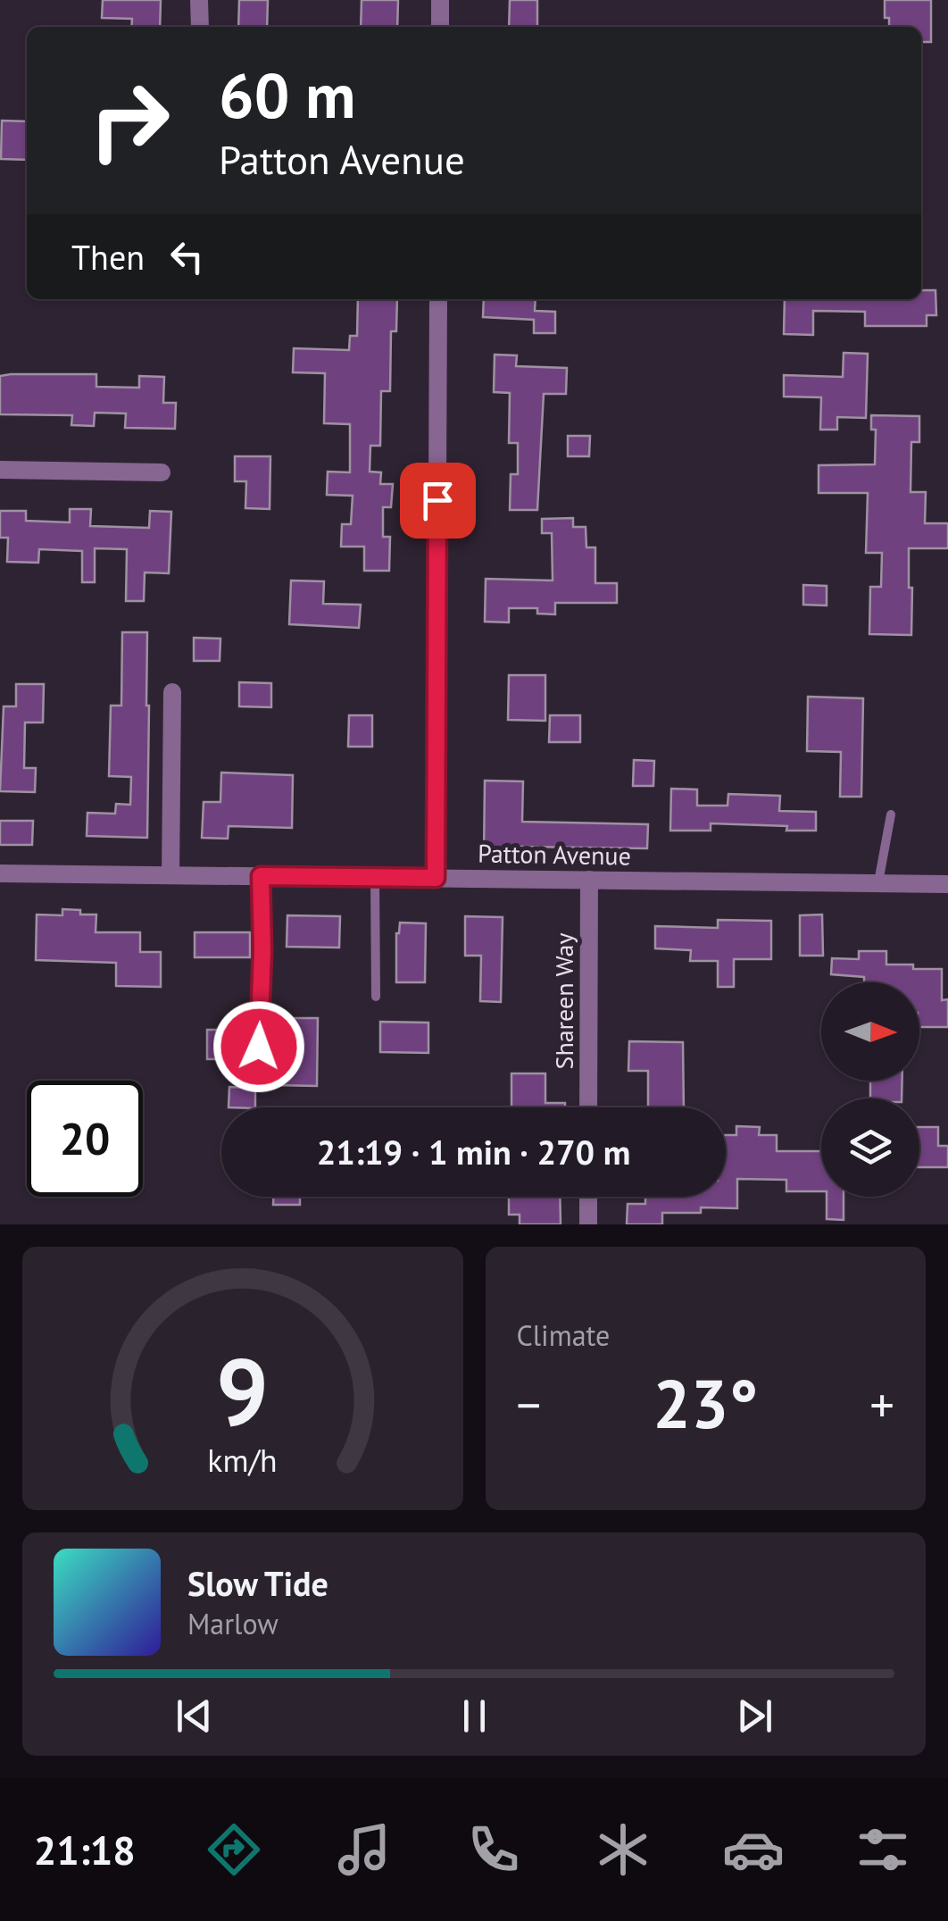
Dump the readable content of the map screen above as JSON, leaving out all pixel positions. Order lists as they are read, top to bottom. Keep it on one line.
{"streets":{"street":["Patton Avenue","Shareen Way"]},"crossings":[["Patton Avenue","Shareen Way"]],"north":"right","page":{"turn":["60 m","Patton Avenue"],"then":"Then","limit":"20","trip":"21:19 · 1 min · 270 m","tile":"Climate","heat":["−","23°","+"],"song":["Slow Tide","Marlow"],"tabs":"21:18","gauge":["9","km/h"]}}
